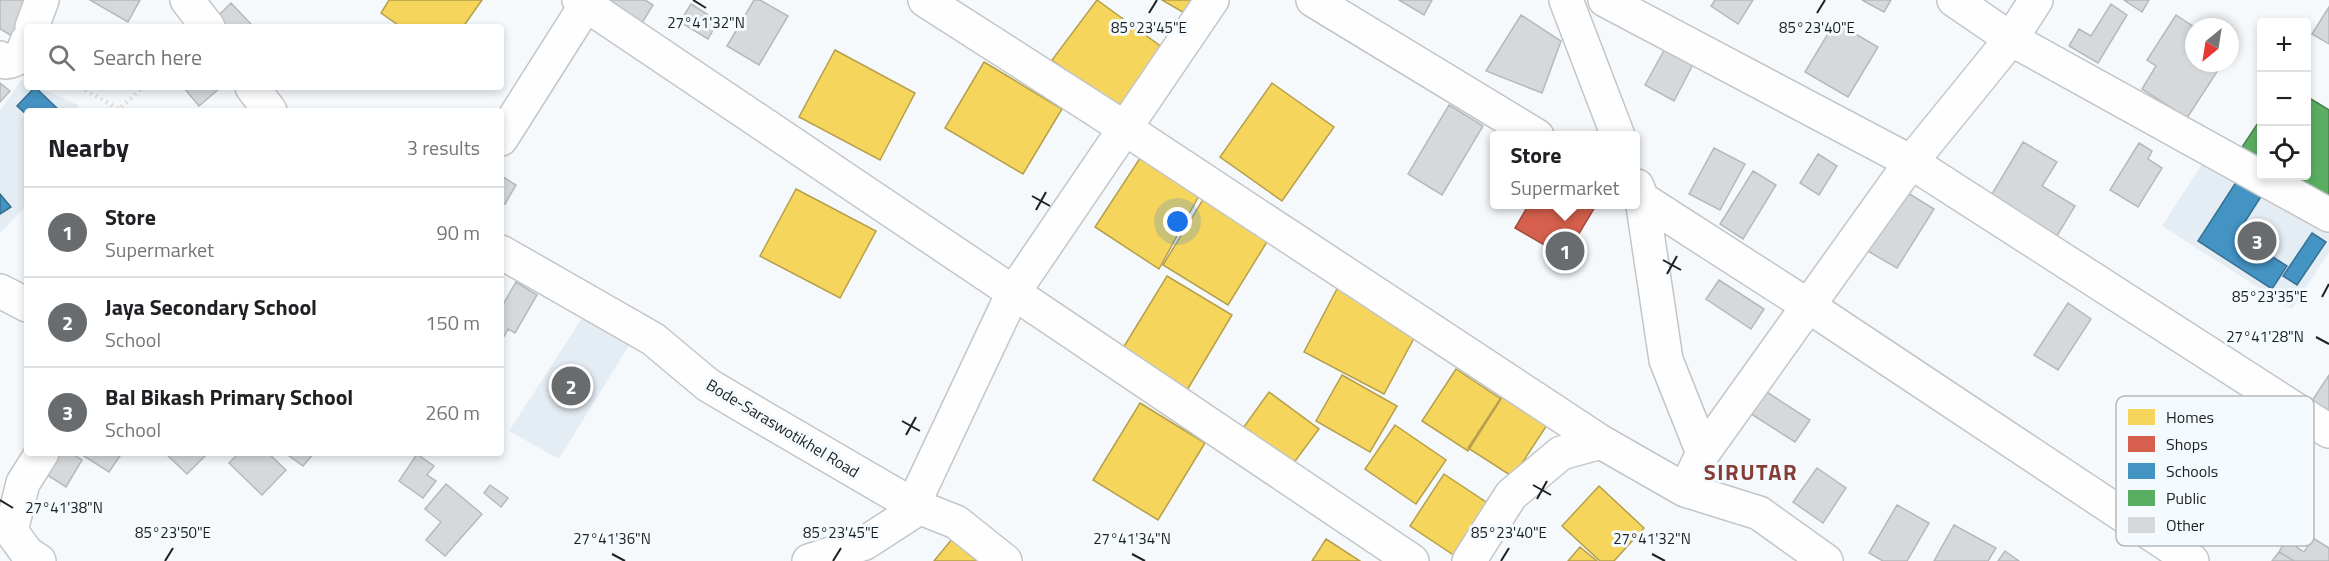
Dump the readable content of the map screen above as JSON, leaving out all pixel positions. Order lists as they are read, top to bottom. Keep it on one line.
{"streets":{"street":["Bode-Saraswotikhel Road"]},"districts":["SIRUTAR"],"legend":["Homes","Shops","Schools","Public","Other"],"north":"bottom left","page":{"map_buttons":["+","−"],"search":"Search here","heading":["Nearby","3 results"],"popup":["Store","Supermarket"],"list":[{"mark":"1","name":"Store","note":"Supermarket","value":"90 m"},{"mark":"2","name":"Jaya Secondary School","note":"School","value":"150 m"},{"mark":"3","name":"Bal Bikash Primary School","note":"School","value":"260 m"}],"pins":["3","1","2"]},"coordinates":["27°41'32\"N","85°23'45\"E","85°23'40\"E","85°23'35\"E","27°41'28\"N","27°41'38\"N","85°23'50\"E","27°41'36\"N","27°41'34\"N"]}
